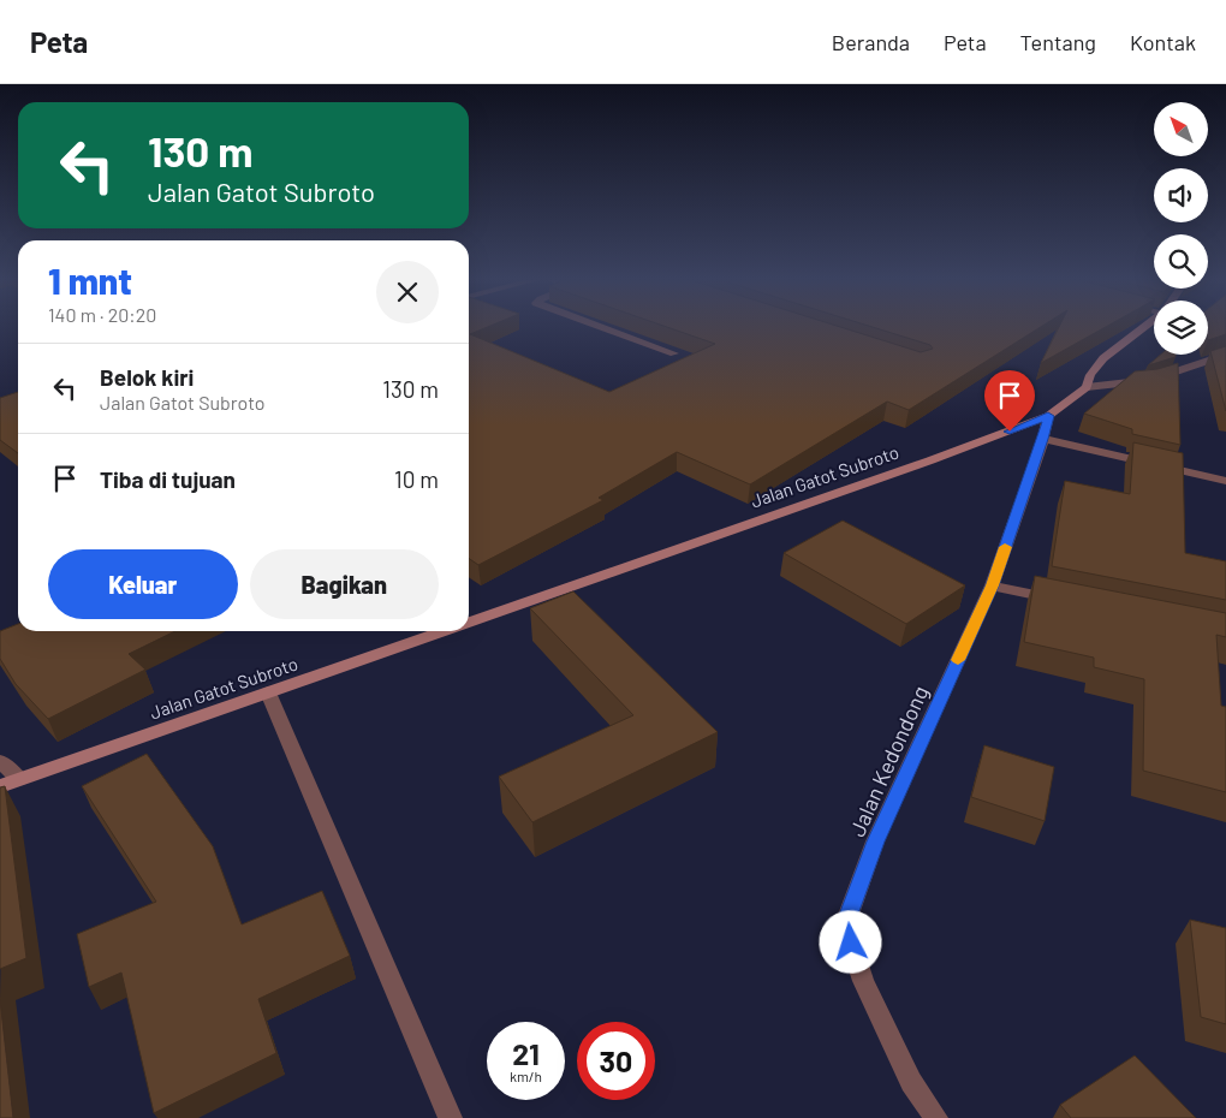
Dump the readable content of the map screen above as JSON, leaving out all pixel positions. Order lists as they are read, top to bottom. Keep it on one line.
{"streets":{"main road":["Jalan Gatot Subroto"],"street":["Jalan Kedondong"]},"crossings":[["Jalan Gatot Subroto","Jalan Kedondong"]],"north":"top left","page":{"header":"Peta","nav":["Beranda","Peta","Tentang","Kontak"],"turn":["130 m","Jalan Gatot Subroto"],"heading":["1 mnt","140 m · 20:20"],"list":[{"name":"Belok kiri","note":"Jalan Gatot Subroto","value":"130 m"},{"name":"Tiba di tujuan","value":"10 m"}],"buttons":["Keluar","Bagikan"],"speed":"21 km/h","limit":"30"}}
